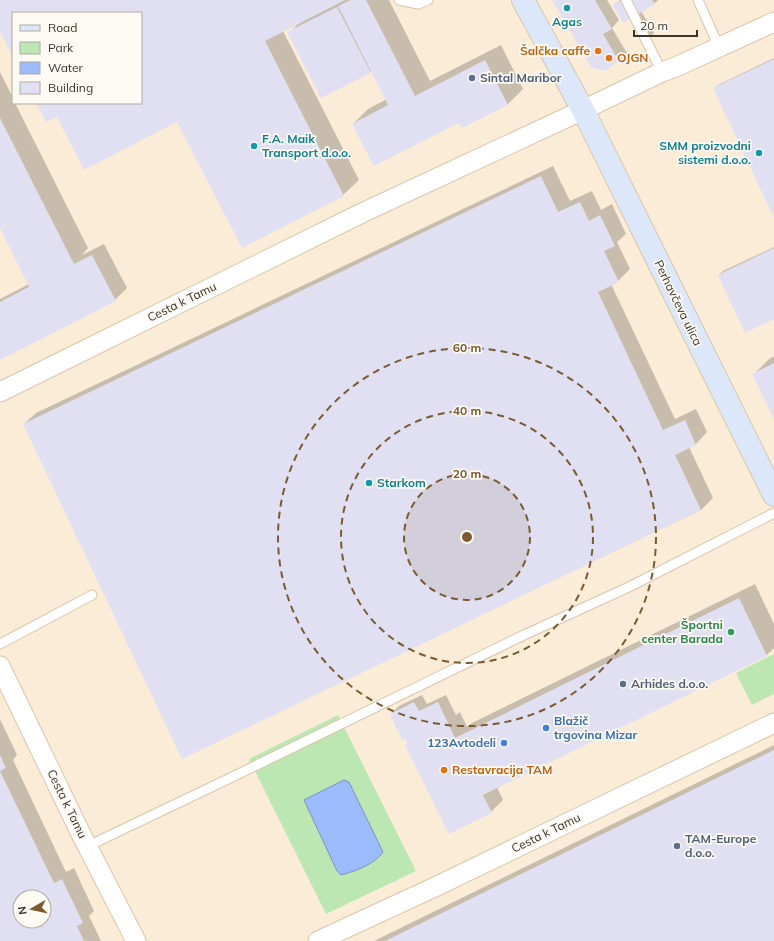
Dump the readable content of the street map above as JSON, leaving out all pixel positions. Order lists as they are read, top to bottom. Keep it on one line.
{"streets":{"street":["Cesta k Tamu","Perhavčeva ulica"]},"crossings":[["Cesta k Tamu","Perhavčeva ulica"]],"places":["Agas","Šalčka caffe","OJGN","Sintal Maribor","F.A. Maik Transport d.o.o.","SMM proizvodni sistemi d.o.o.","Starkom","Športni center Barada","Arhides d.o.o.","Blažič trgovina Mizar","123Avtodeli","Restavracija TAM","TAM-Europe d.o.o."],"legend":["Road","Park","Water","Building"],"scale_bar":"20 m","north":"left","rings":["60 m","40 m","20 m"]}
